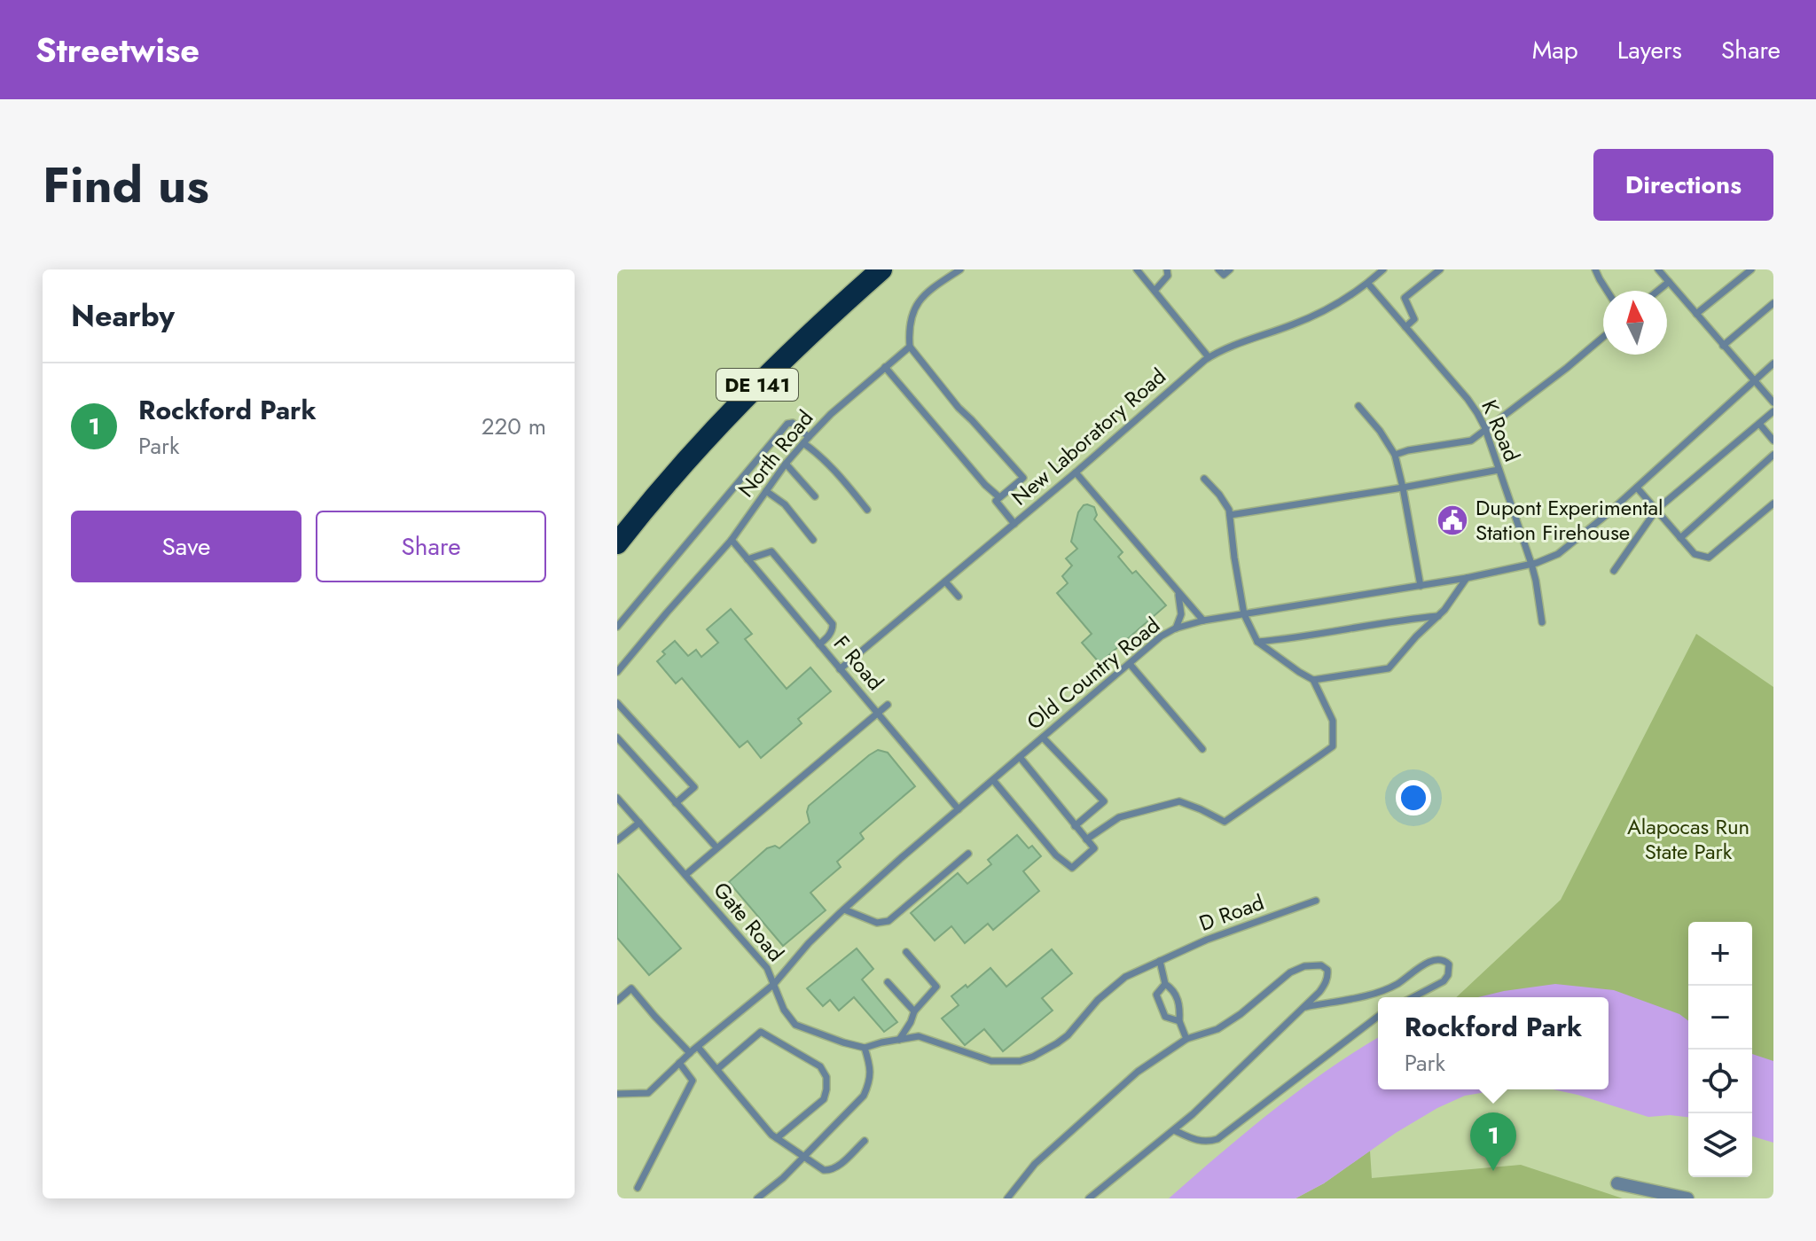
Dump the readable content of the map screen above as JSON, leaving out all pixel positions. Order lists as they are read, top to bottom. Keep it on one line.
{"streets":{"highway":["DE 141"],"lane":["K Road","New Laboratory Road","North Road","F Road","Old Country Road","D Road","Gate Road"]},"crossings":[["K Road","New Laboratory Road"],["K Road","Old Country Road"],["New Laboratory Road","F Road"],["North Road","F Road"],["F Road","Old Country Road"],["Old Country Road","Gate Road"],["D Road","Gate Road"]],"parks":["Alapocas Run State Park"],"places":{"public building":["Dupont Experimental Station Firehouse"]},"north":"top","page":{"header":"Streetwise","nav":["Map","Layers","Share"],"title":"Find us","buttons":["Directions",["Save","Share"]],"heading":"Nearby","list":[{"mark":"1","name":"Rockford Park","note":"Park","value":"220 m"}],"map_buttons":["+","−"],"popup":["Rockford Park","Park"],"pins":"1"}}
